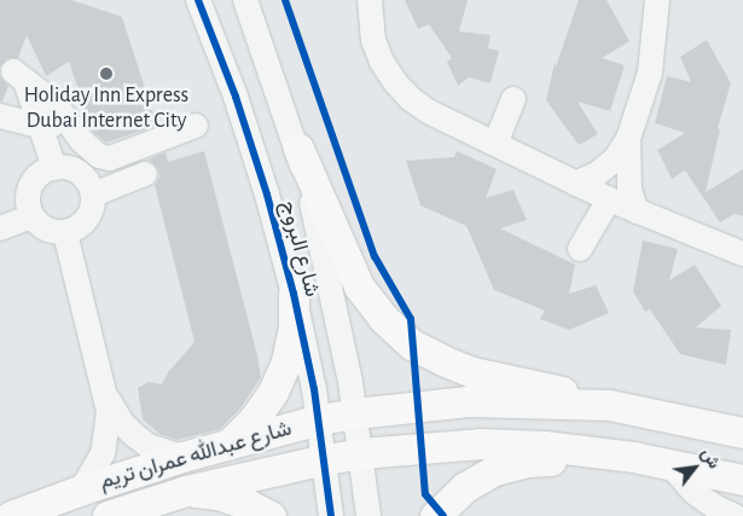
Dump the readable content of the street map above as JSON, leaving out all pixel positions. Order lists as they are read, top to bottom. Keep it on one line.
{"streets":{"main road":["شارع عبدالله عمران تريم"],"street":["شارع البروج"]},"crossings":[["شارع البروج","شارع عبدالله عمران تريم"]],"places":["Holiday Inn Express Dubai Internet City"],"north":"top right"}
